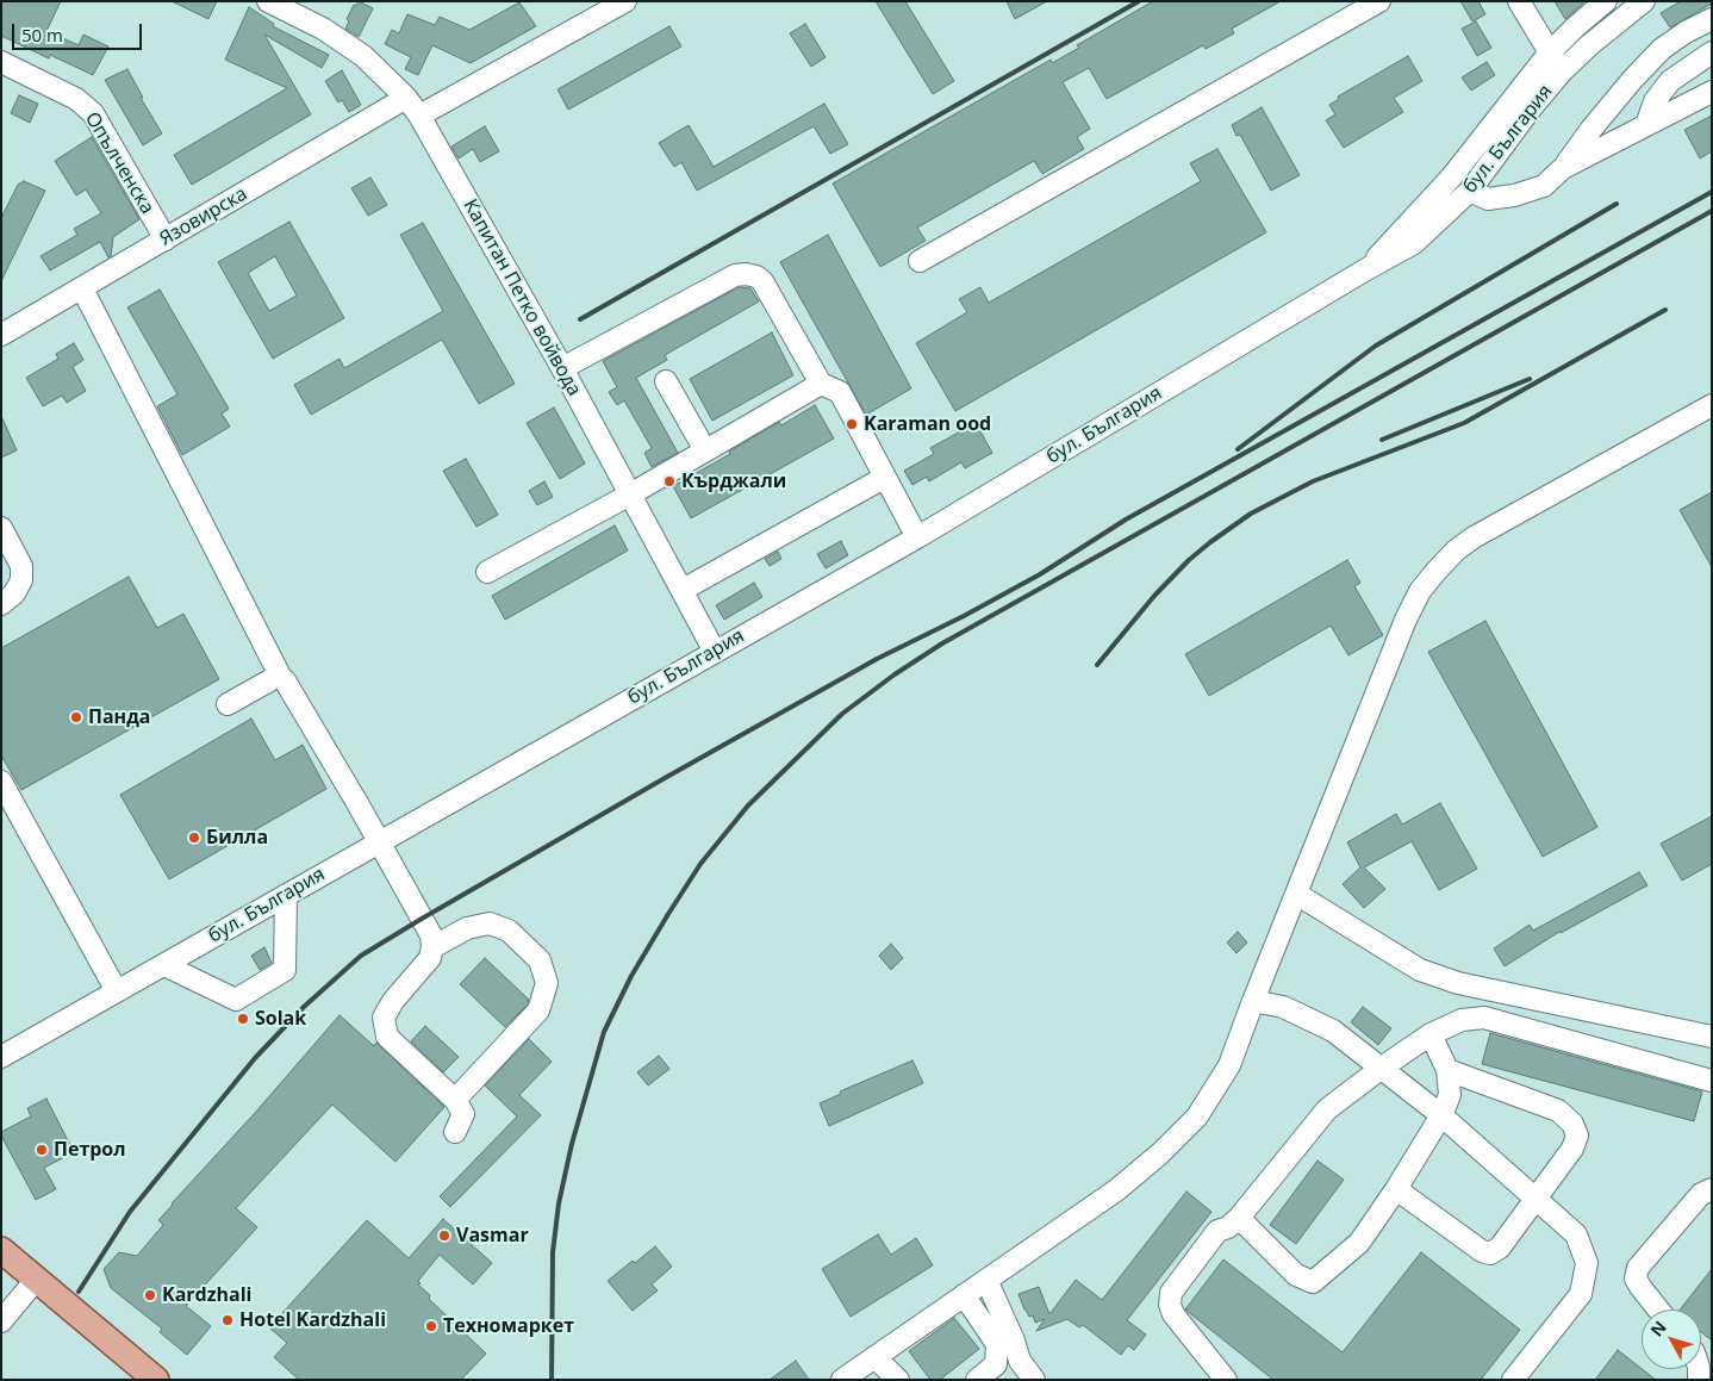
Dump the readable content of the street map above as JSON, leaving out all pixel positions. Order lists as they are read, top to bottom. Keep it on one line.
{"streets":{"street":["бул. България","Опълченска","Язовирска","Капитан Петко войвода"]},"crossings":[["бул. България","Капитан Петко войвода"],["Опълченска","Язовирска"],["Язовирска","Капитан Петко войвода"]],"places":["Karaman ood","Кърджали","Панда","Билла","Solak","Петрол","Vasmar","Kardzhali","Hotel Kardzhali","Техномаркет"],"scale_bar":"50 m","north":"top left"}
